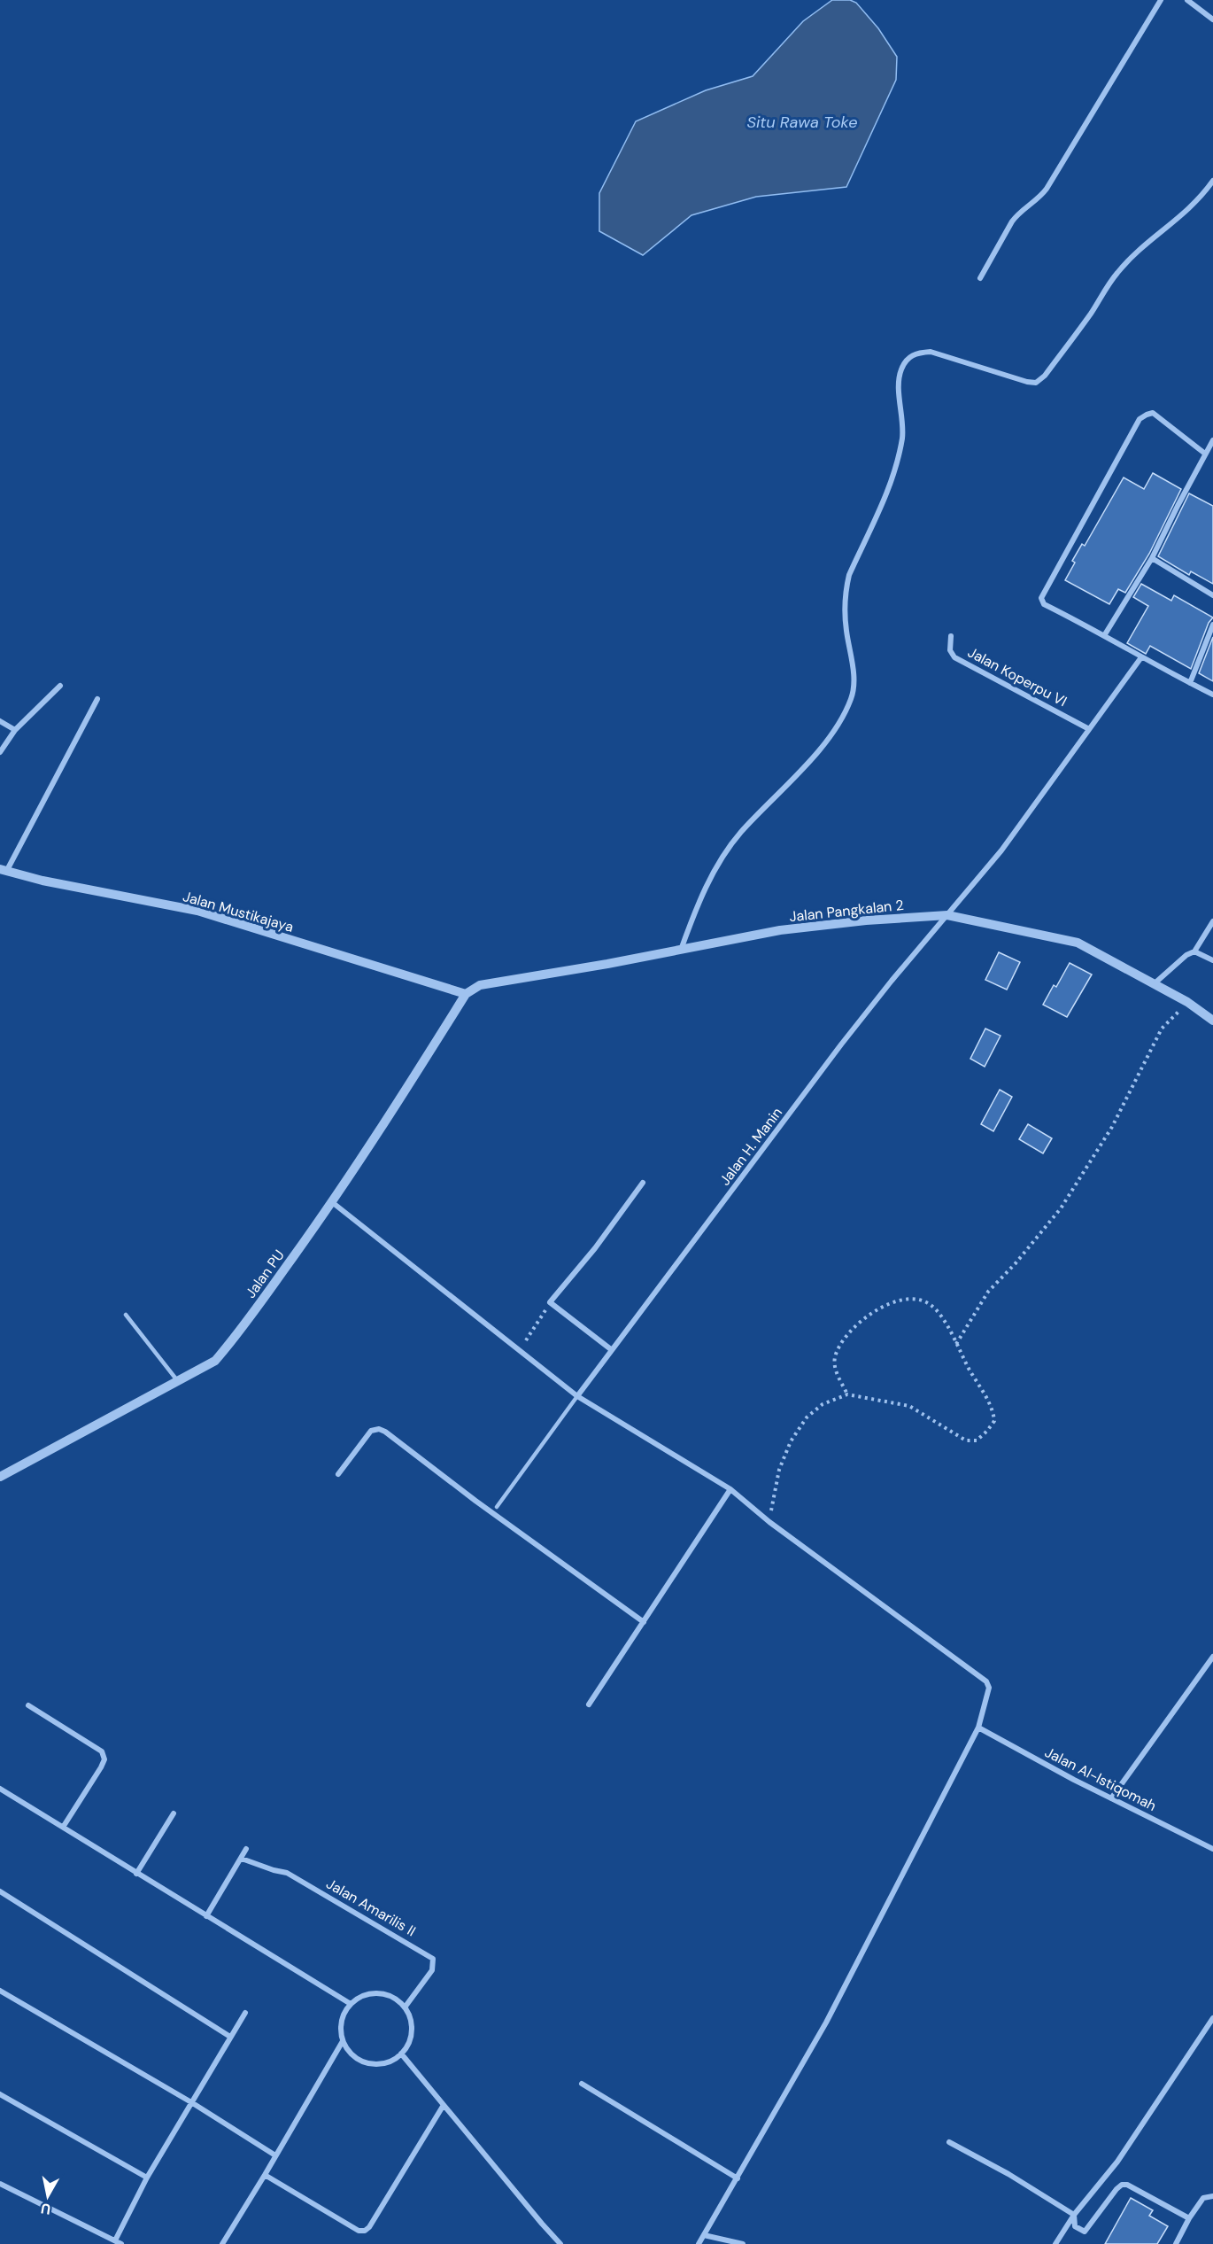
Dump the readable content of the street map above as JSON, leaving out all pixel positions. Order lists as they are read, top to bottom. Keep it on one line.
{"streets":{"street":["Jalan Koperpu VI","Jalan Pangkalan 2","Jalan Mustikajaya","Jalan H. Manin","Jalan PU","Jalan Al-Istiqomah","Jalan Amarilis II"]},"crossings":[["Jalan Koperpu VI","Jalan H. Manin"],["Jalan Pangkalan 2","Jalan Mustikajaya"],["Jalan Pangkalan 2","Jalan H. Manin"],["Jalan Pangkalan 2","Jalan PU"],["Jalan Mustikajaya","Jalan PU"]],"water":["Situ Rawa Toke"],"north":"bottom"}
